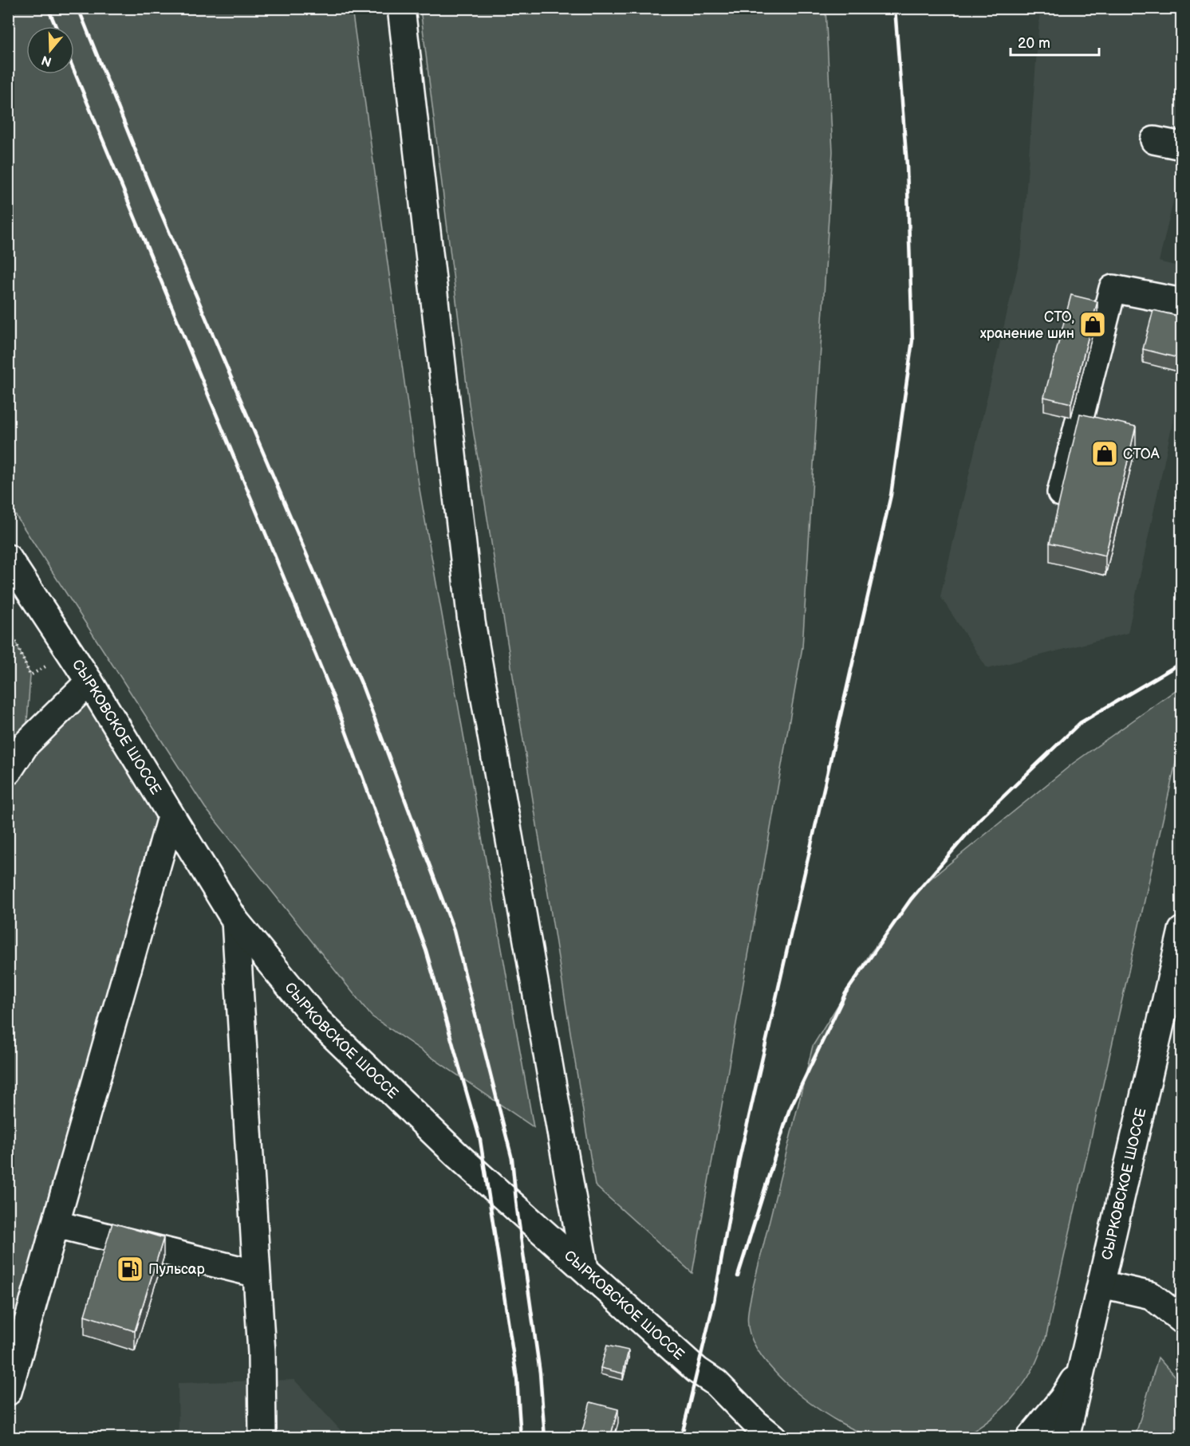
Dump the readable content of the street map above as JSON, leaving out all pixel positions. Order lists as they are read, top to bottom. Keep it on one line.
{"streets":{"main road":["СЫРКОВСКОЕ ШОССЕ"]},"places":{"shop":["СТО, хранение шин","СТОА"],"fuel station":["Пульсар"]},"scale_bar":"20 m","north":"bottom"}
